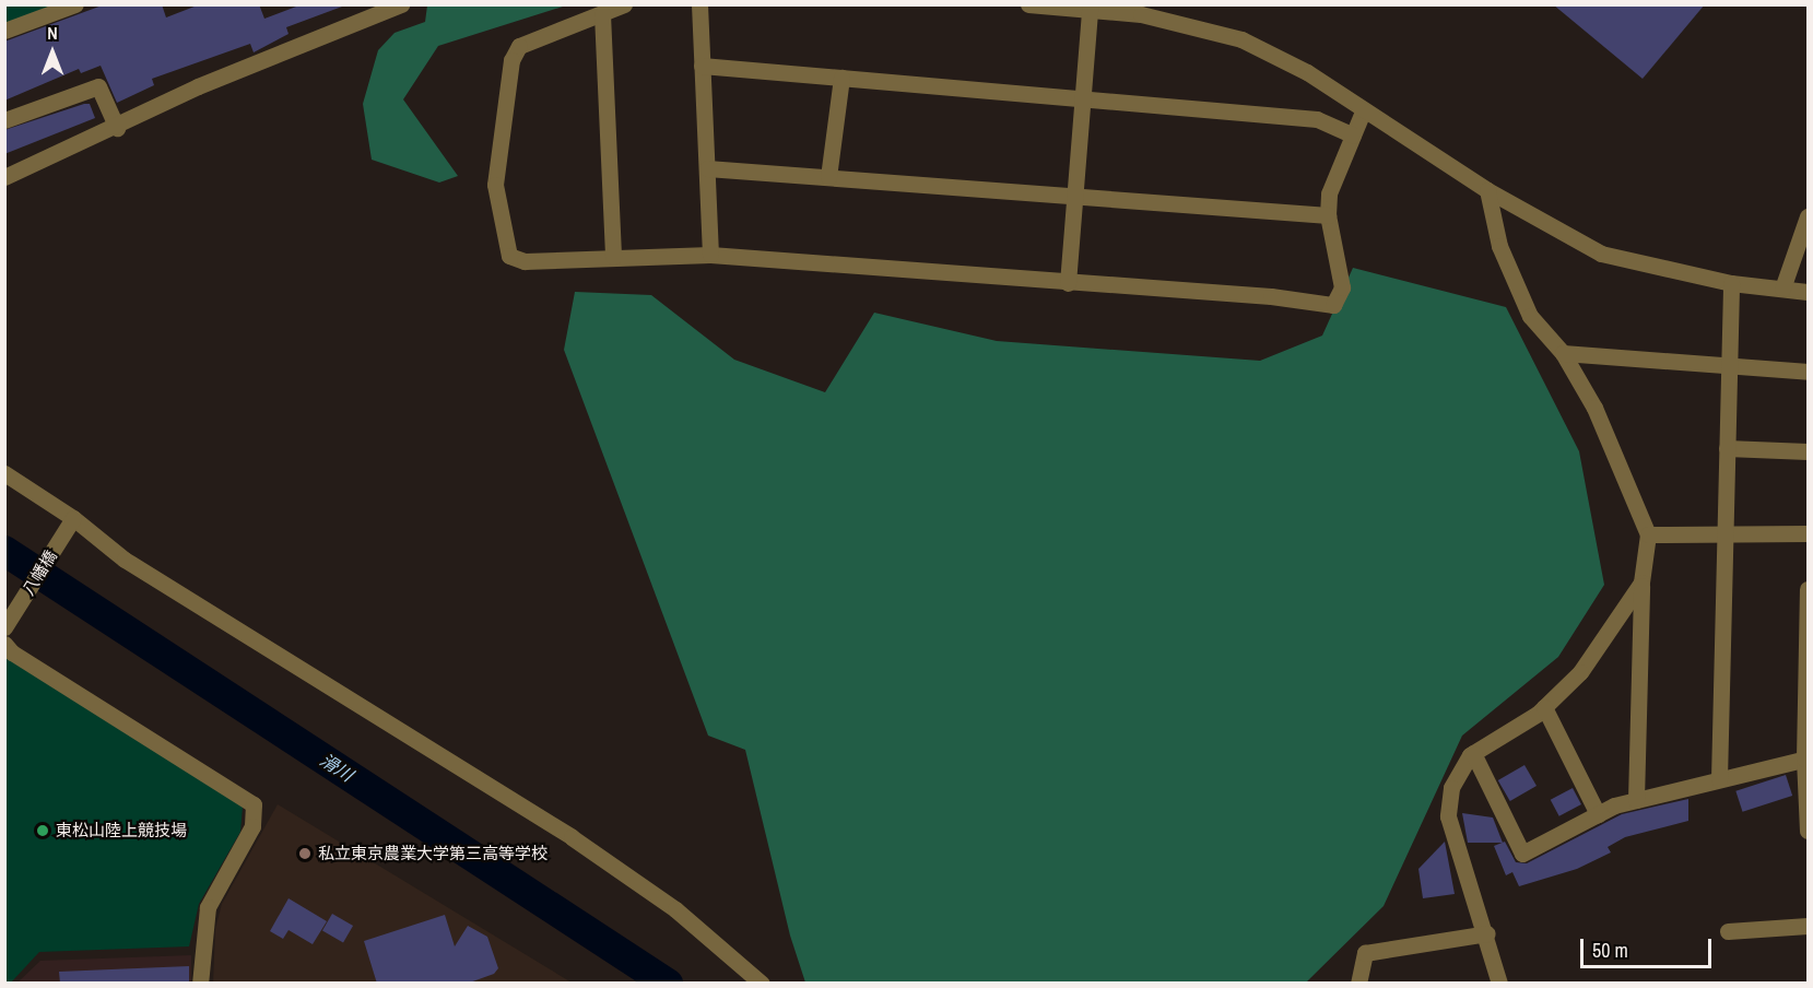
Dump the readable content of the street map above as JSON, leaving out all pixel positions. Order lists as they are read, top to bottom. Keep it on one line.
{"streets":{"street":["八幡橋"]},"water":["滑川"],"places":["東松山陸上競技場","私立東京農業大学第三高等学校"],"scale_bar":"50 m","north":"top"}
